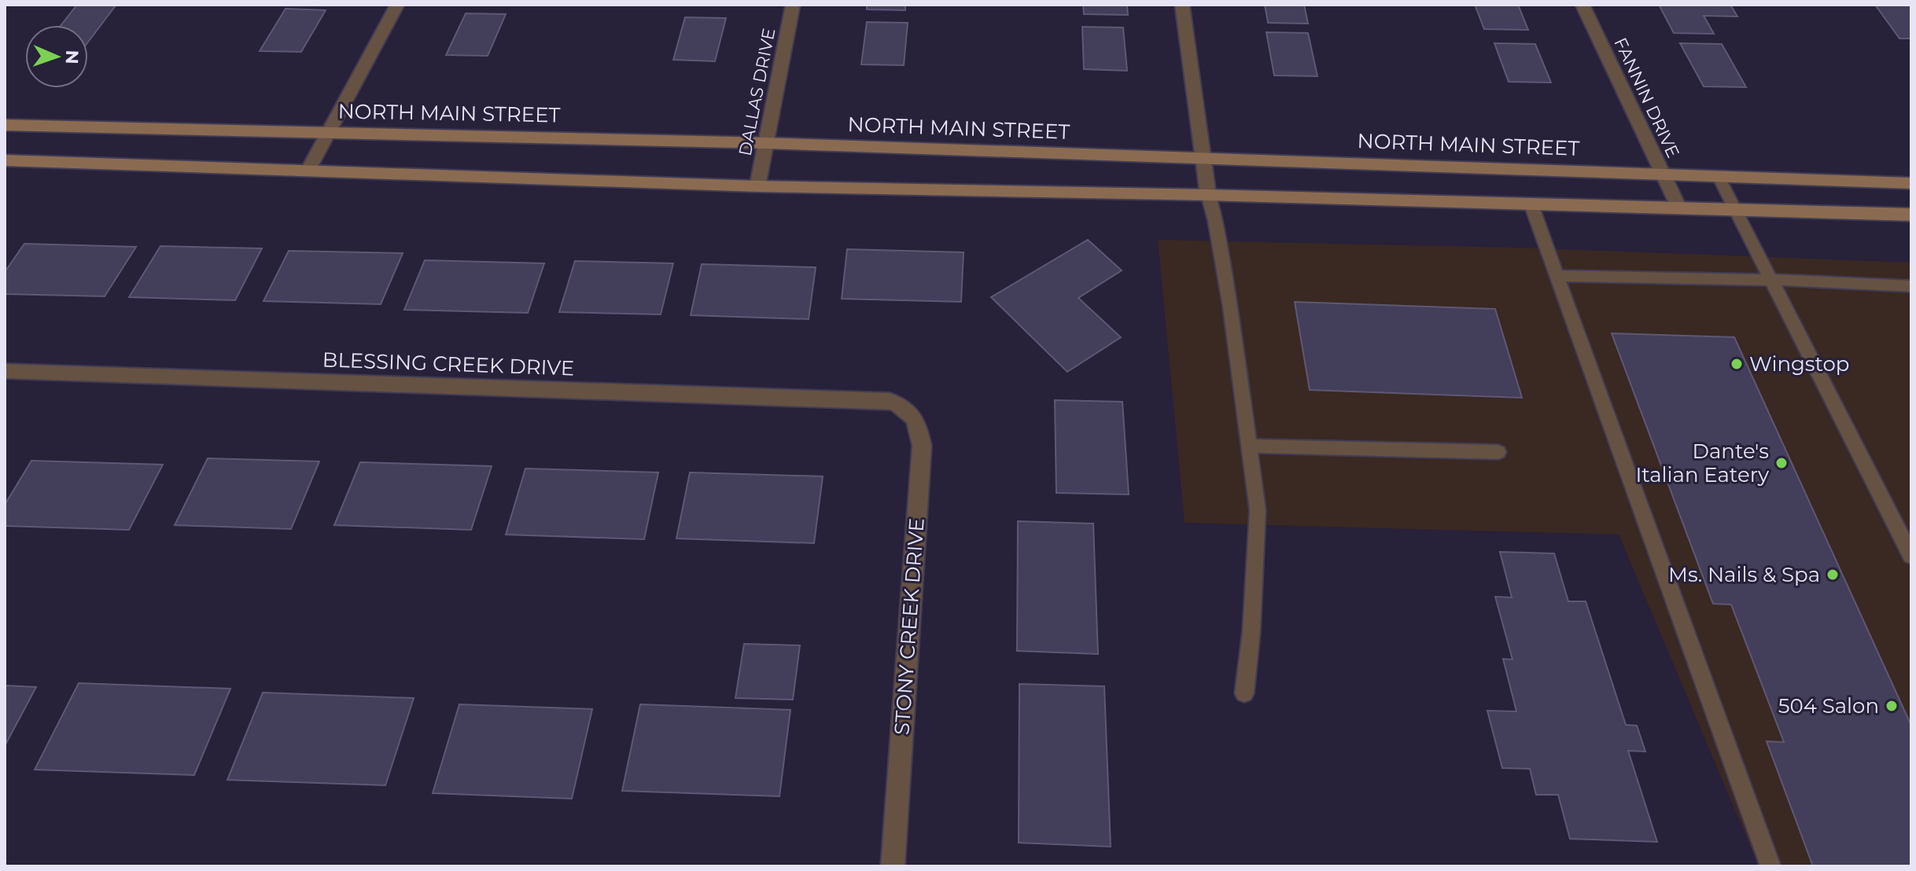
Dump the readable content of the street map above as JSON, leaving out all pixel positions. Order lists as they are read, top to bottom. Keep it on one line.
{"streets":{"main road":["NORTH MAIN STREET"],"street":["DALLAS DRIVE","FANNIN DRIVE","BLESSING CREEK DRIVE","STONY CREEK DRIVE"]},"crossings":[["DALLAS DRIVE","NORTH MAIN STREET"],["FANNIN DRIVE","NORTH MAIN STREET"],["BLESSING CREEK DRIVE","STONY CREEK DRIVE"]],"places":["Wingstop","Dante's Italian Eatery","Ms. Nails & Spa","504 Salon"],"north":"right"}
